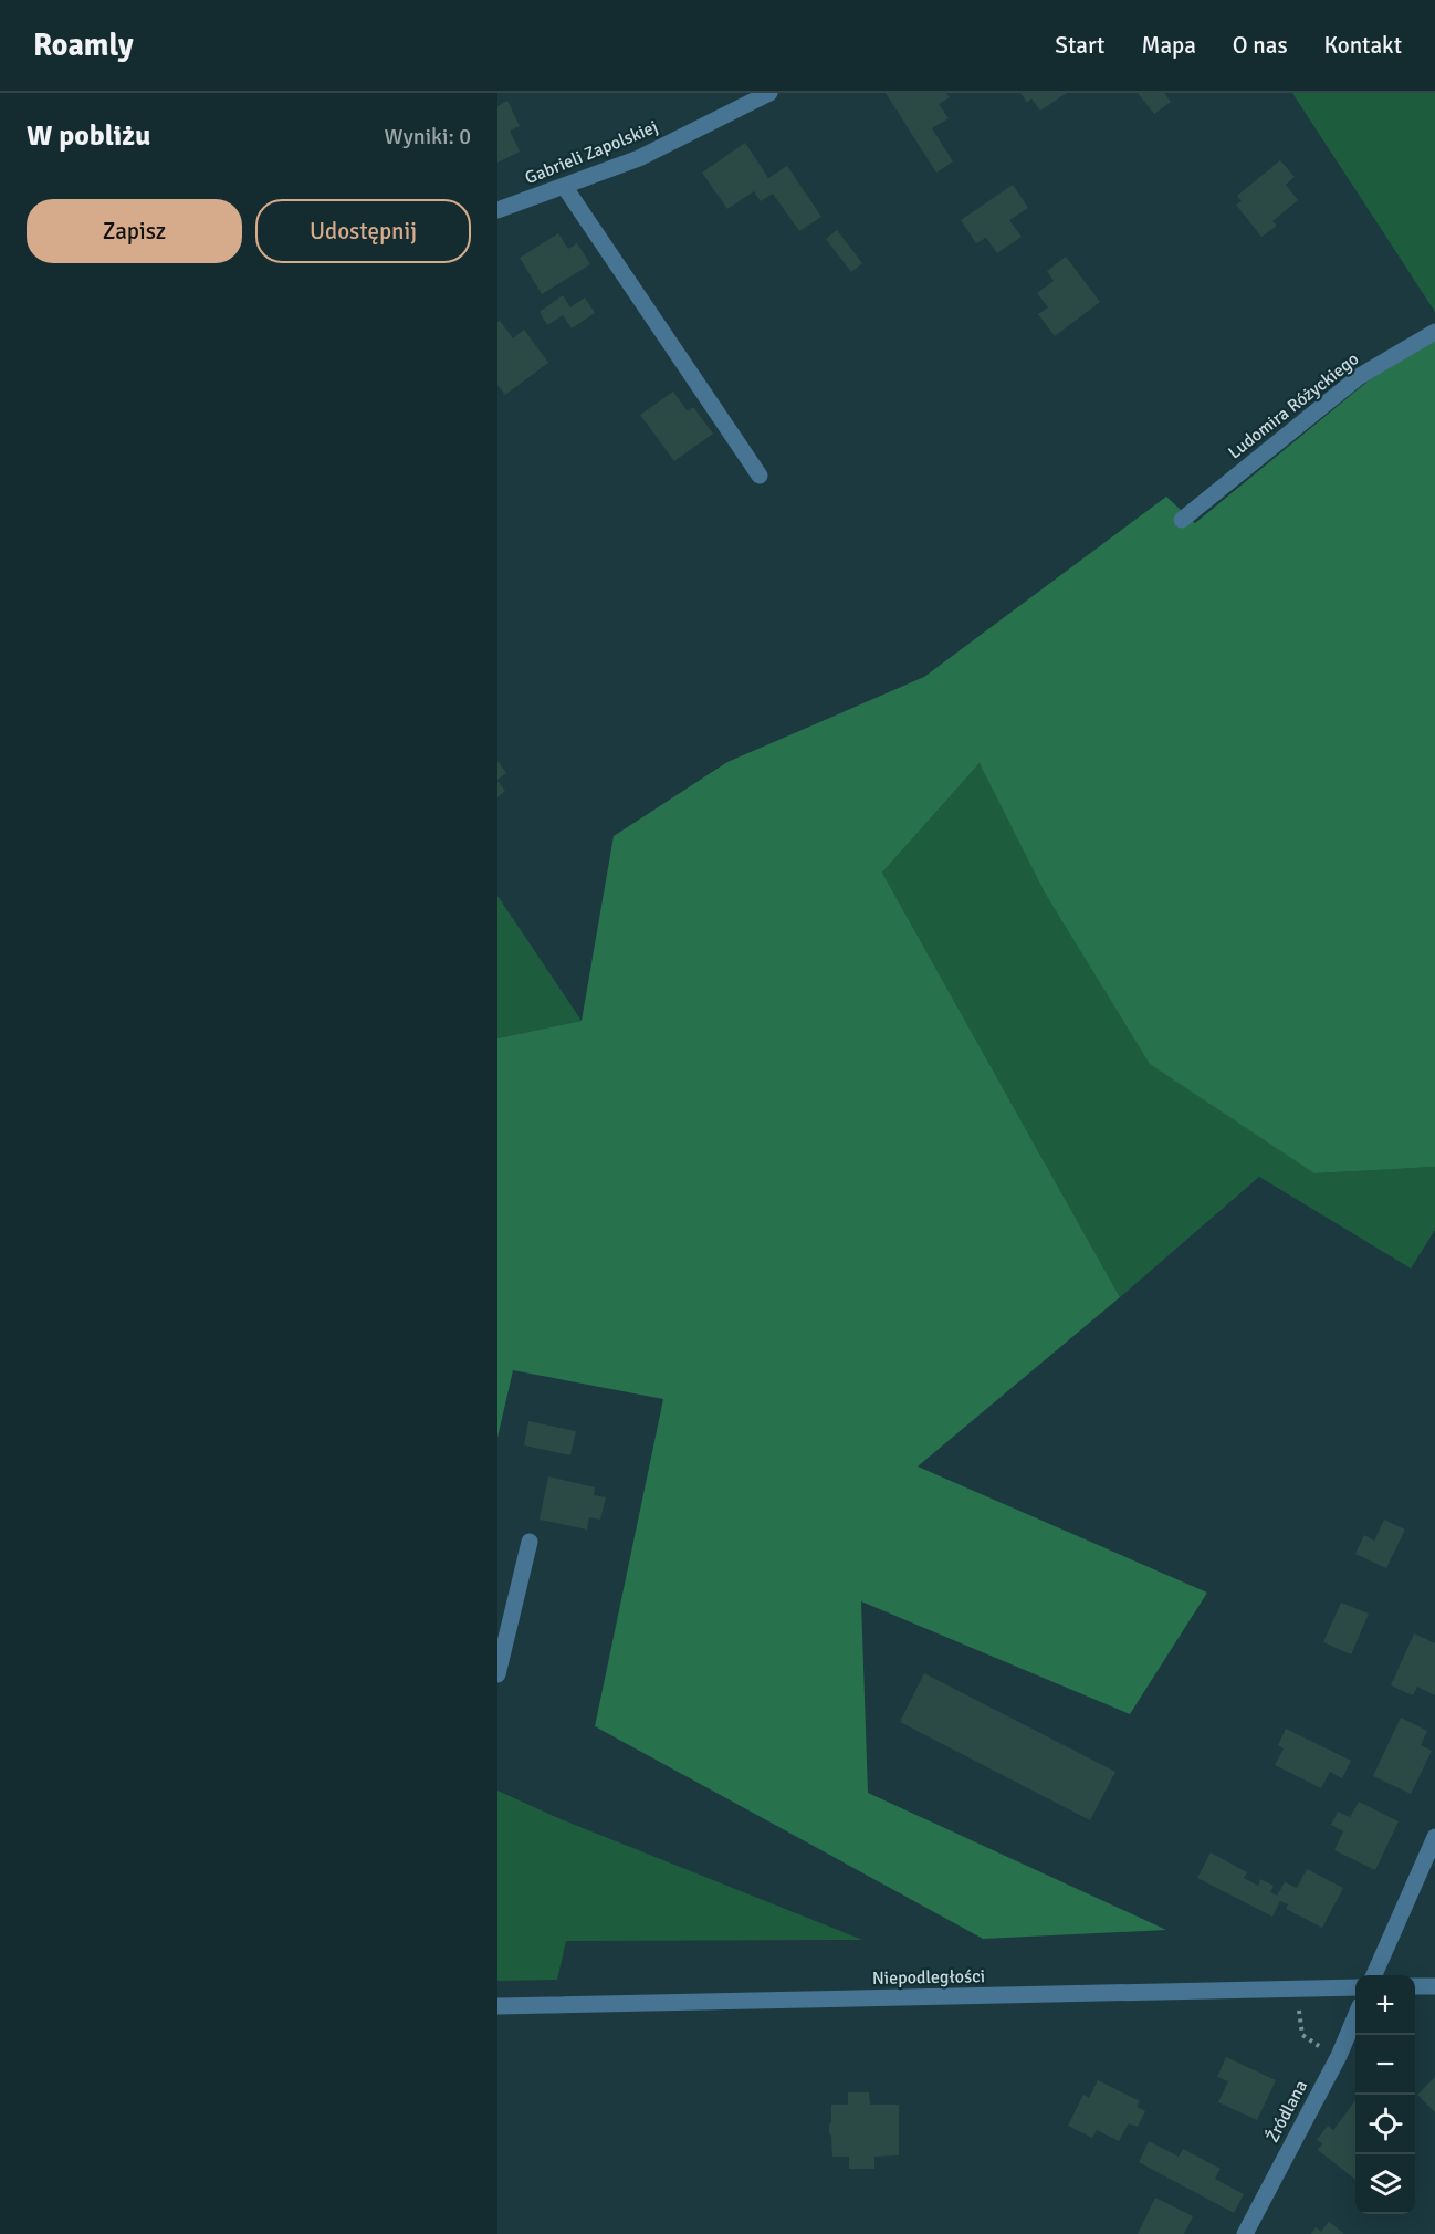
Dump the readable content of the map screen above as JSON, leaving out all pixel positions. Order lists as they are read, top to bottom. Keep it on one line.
{"streets":{"street":["Gabrieli Zapolskiej","Ludomira Różyckiego","Niepodległości","Źródlana"]},"page":{"header":"Roamly","nav":["Start","Mapa","O nas","Kontakt"],"heading":["W pobliżu","Wyniki: 0"],"buttons":["Zapisz","Udostępnij"],"map_buttons":["+","−"]}}
